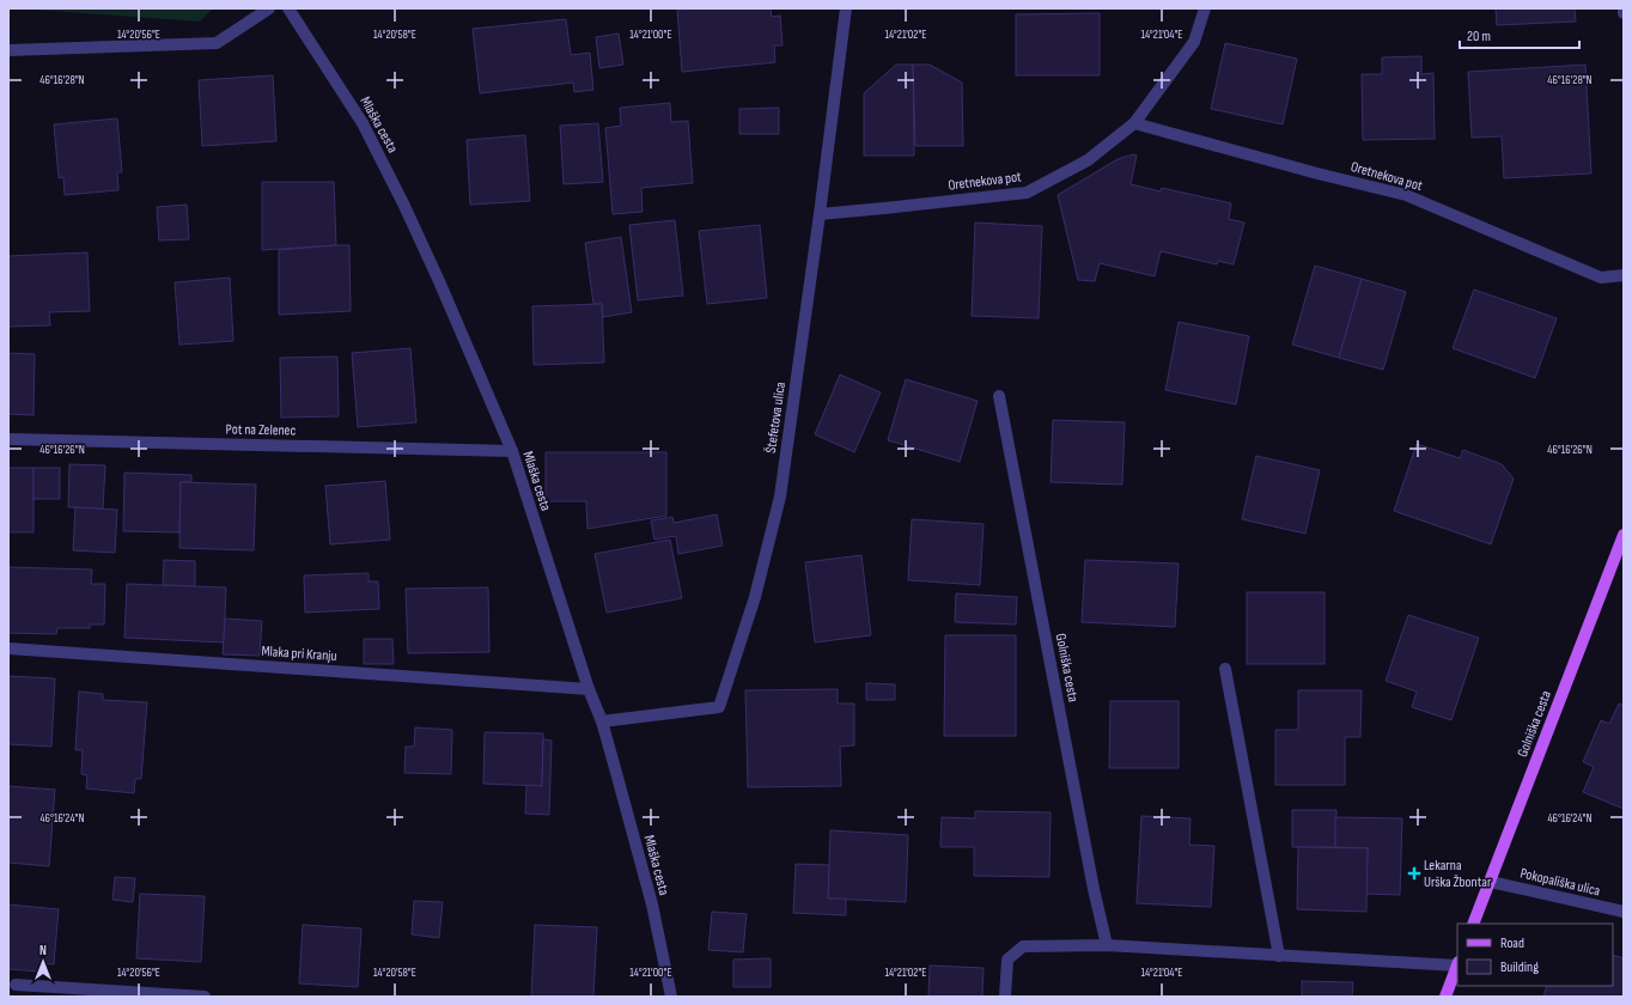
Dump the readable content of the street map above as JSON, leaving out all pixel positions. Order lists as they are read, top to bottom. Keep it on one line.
{"streets":{"main road":["Golniška cesta"],"street":["Mlaška cesta","Oretnekova pot","Štefetova ulica","Pot na Zelenec","Mlaka pri Kranju","Pokopališka ulica"]},"crossings":[["Mlaška cesta","Štefetova ulica"],["Mlaška cesta","Pot na Zelenec"],["Mlaška cesta","Mlaka pri Kranju"],["Oretnekova pot","Štefetova ulica"],["Golniška cesta","Pokopališka ulica"]],"places":{"health":["Lekarna Urška Žbontar"]},"legend":["Road","Building"],"scale_bar":"20 m","north":"top","coordinates":["14°20'56\"E","14°20'58\"E","14°21'00\"E","14°21'02\"E","14°21'04\"E","46°16'28\"N","46°16'26\"N","46°16'24\"N"]}
